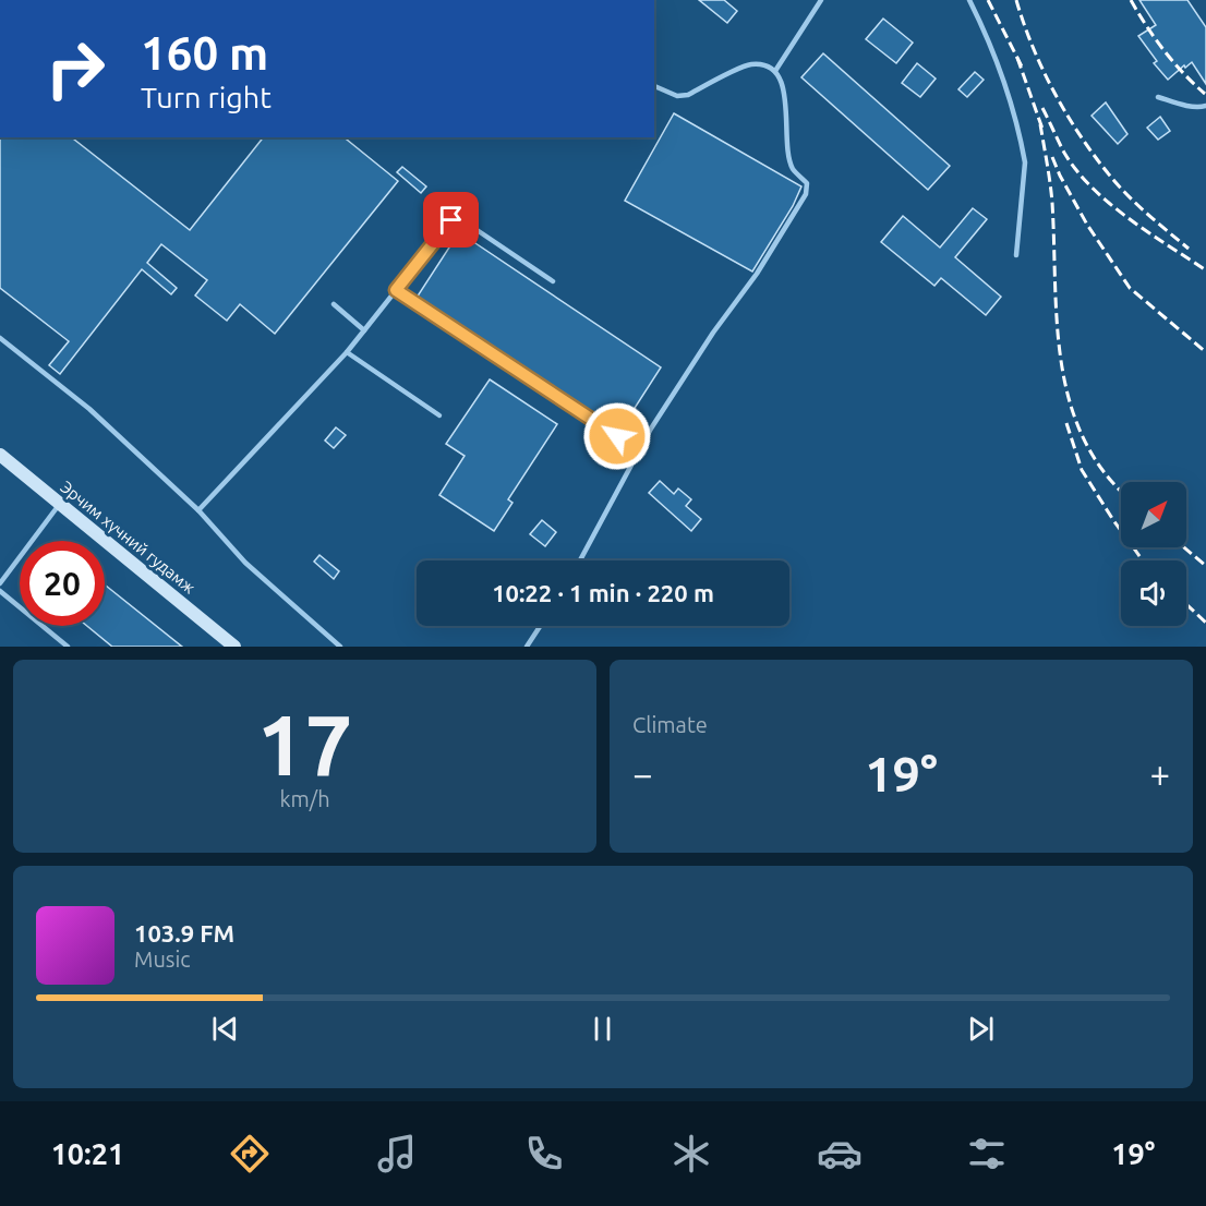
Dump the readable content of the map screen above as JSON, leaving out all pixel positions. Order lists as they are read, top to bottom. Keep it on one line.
{"streets":{"main road":["Эрчим хүчний гудамж"]},"north":"top right","page":{"turn":["160 m","Turn right"],"limit":"20","trip":"10:22 · 1 min · 220 m","tile":[["17","km/h"],"Climate"],"heat":["−","19°","+"],"song":["103.9 FM","Music"],"tabs":["10:21","19°"]}}
